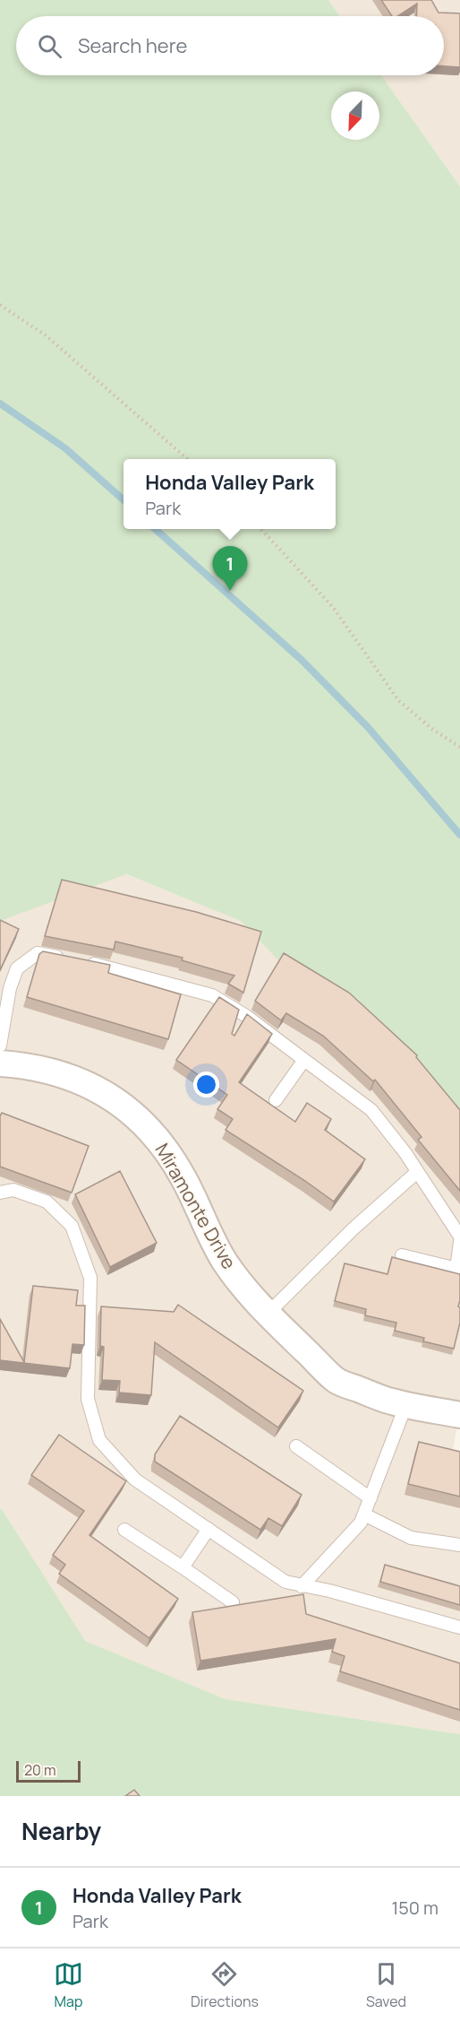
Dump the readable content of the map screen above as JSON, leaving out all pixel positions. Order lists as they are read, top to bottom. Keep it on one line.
{"streets":{"street":["Miramonte Drive"]},"scale_bar":"20 m","north":"bottom left","page":{"search":"Search here","popup":["Honda Valley Park","Park"],"pins":"1","scale":"20 m","heading":"Nearby","list":[{"mark":"1","name":"Honda Valley Park","note":"Park","value":"150 m"}],"nav":["Map","Directions","Saved"]}}
